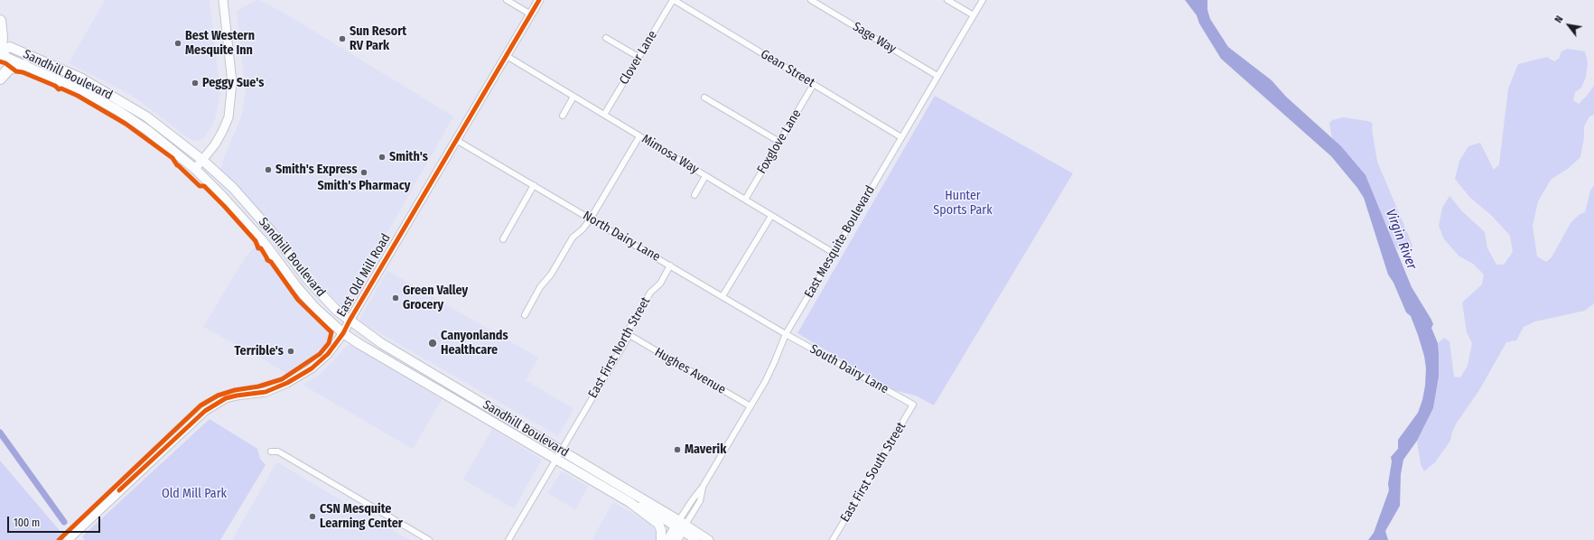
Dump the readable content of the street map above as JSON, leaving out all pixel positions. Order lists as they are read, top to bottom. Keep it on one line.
{"streets":{"main road":["Sandhill Boulevard","East Mesquite Boulevard"],"street":["Sage Way","Clover Lane","Gean Street","Foxglove Lane","Mimosa Way","North Dairy Lane","East Old Mill Road","East First North Street","South Dairy Lane","Hughes Avenue","East First South Street"]},"crossings":[["Sage Way","East Mesquite Boulevard"],["Clover Lane","Gean Street"],["Clover Lane","Mimosa Way"],["Gean Street","Foxglove Lane"],["Gean Street","East Mesquite Boulevard"],["Sandhill Boulevard","East Mesquite Boulevard"],["Sandhill Boulevard","East Old Mill Road"],["Sandhill Boulevard","East First North Street"],["Foxglove Lane","Mimosa Way"],["Mimosa Way","East Mesquite Boulevard"],["Mimosa Way","East Old Mill Road"],["North Dairy Lane","East Mesquite Boulevard"],["North Dairy Lane","East Old Mill Road"],["North Dairy Lane","East First North Street"],["North Dairy Lane","South Dairy Lane"],["East Mesquite Boulevard","South Dairy Lane"],["East Mesquite Boulevard","Hughes Avenue"],["East First North Street","Hughes Avenue"],["South Dairy Lane","East First South Street"]],"water":["Virgin River"],"parks":["Hunter Sports Park","Old Mill Park"],"places":["Sun Resort RV Park","Best Western Mesquite Inn","Peggy Sue's","Smith's","Smith's Express","Smith's Pharmacy","Green Valley Grocery","Canyonlands Healthcare","Terrible's","Maverik","CSN Mesquite Learning Center"],"scale_bar":"100 m","north":"top left"}
